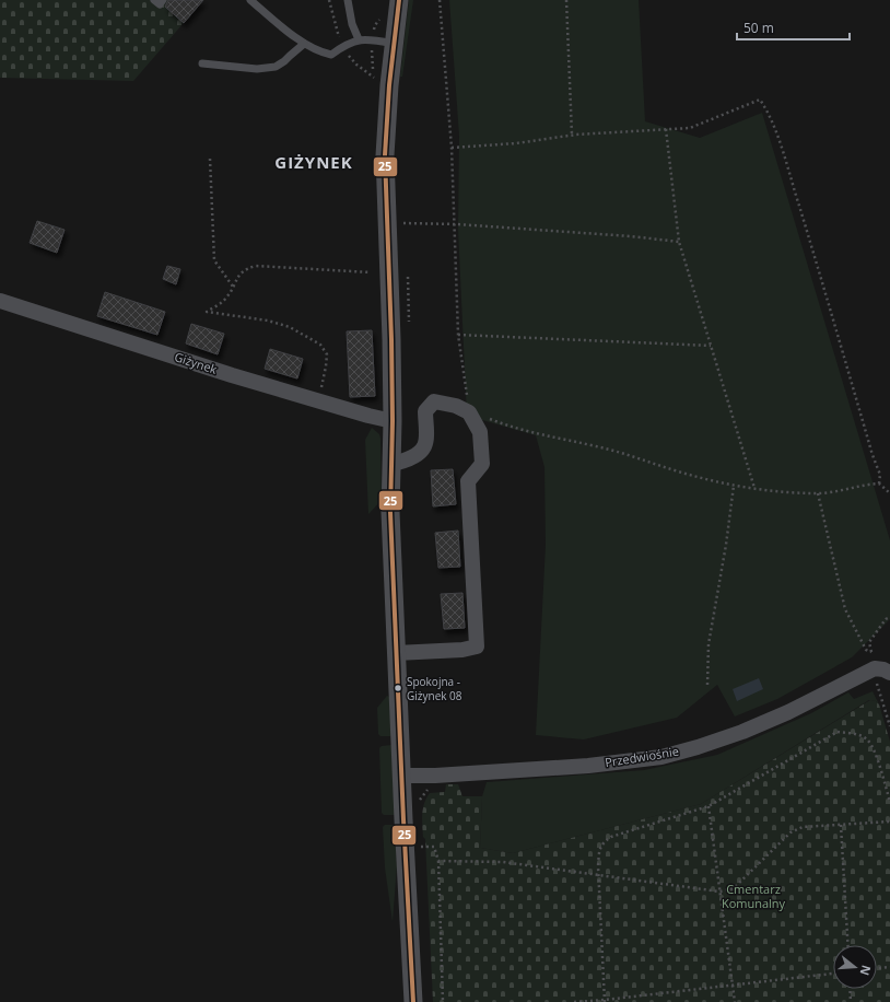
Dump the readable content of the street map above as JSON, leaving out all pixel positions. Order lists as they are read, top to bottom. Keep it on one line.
{"streets":{"street":["Giżynek","Przedwiośnie"]},"districts":["GIŻYNEK"],"parks":["Cmentarz Komunalny"],"places":["Spokojna - Giżynek 08"],"lines":["transit line 25"],"scale_bar":"50 m","north":"right"}
